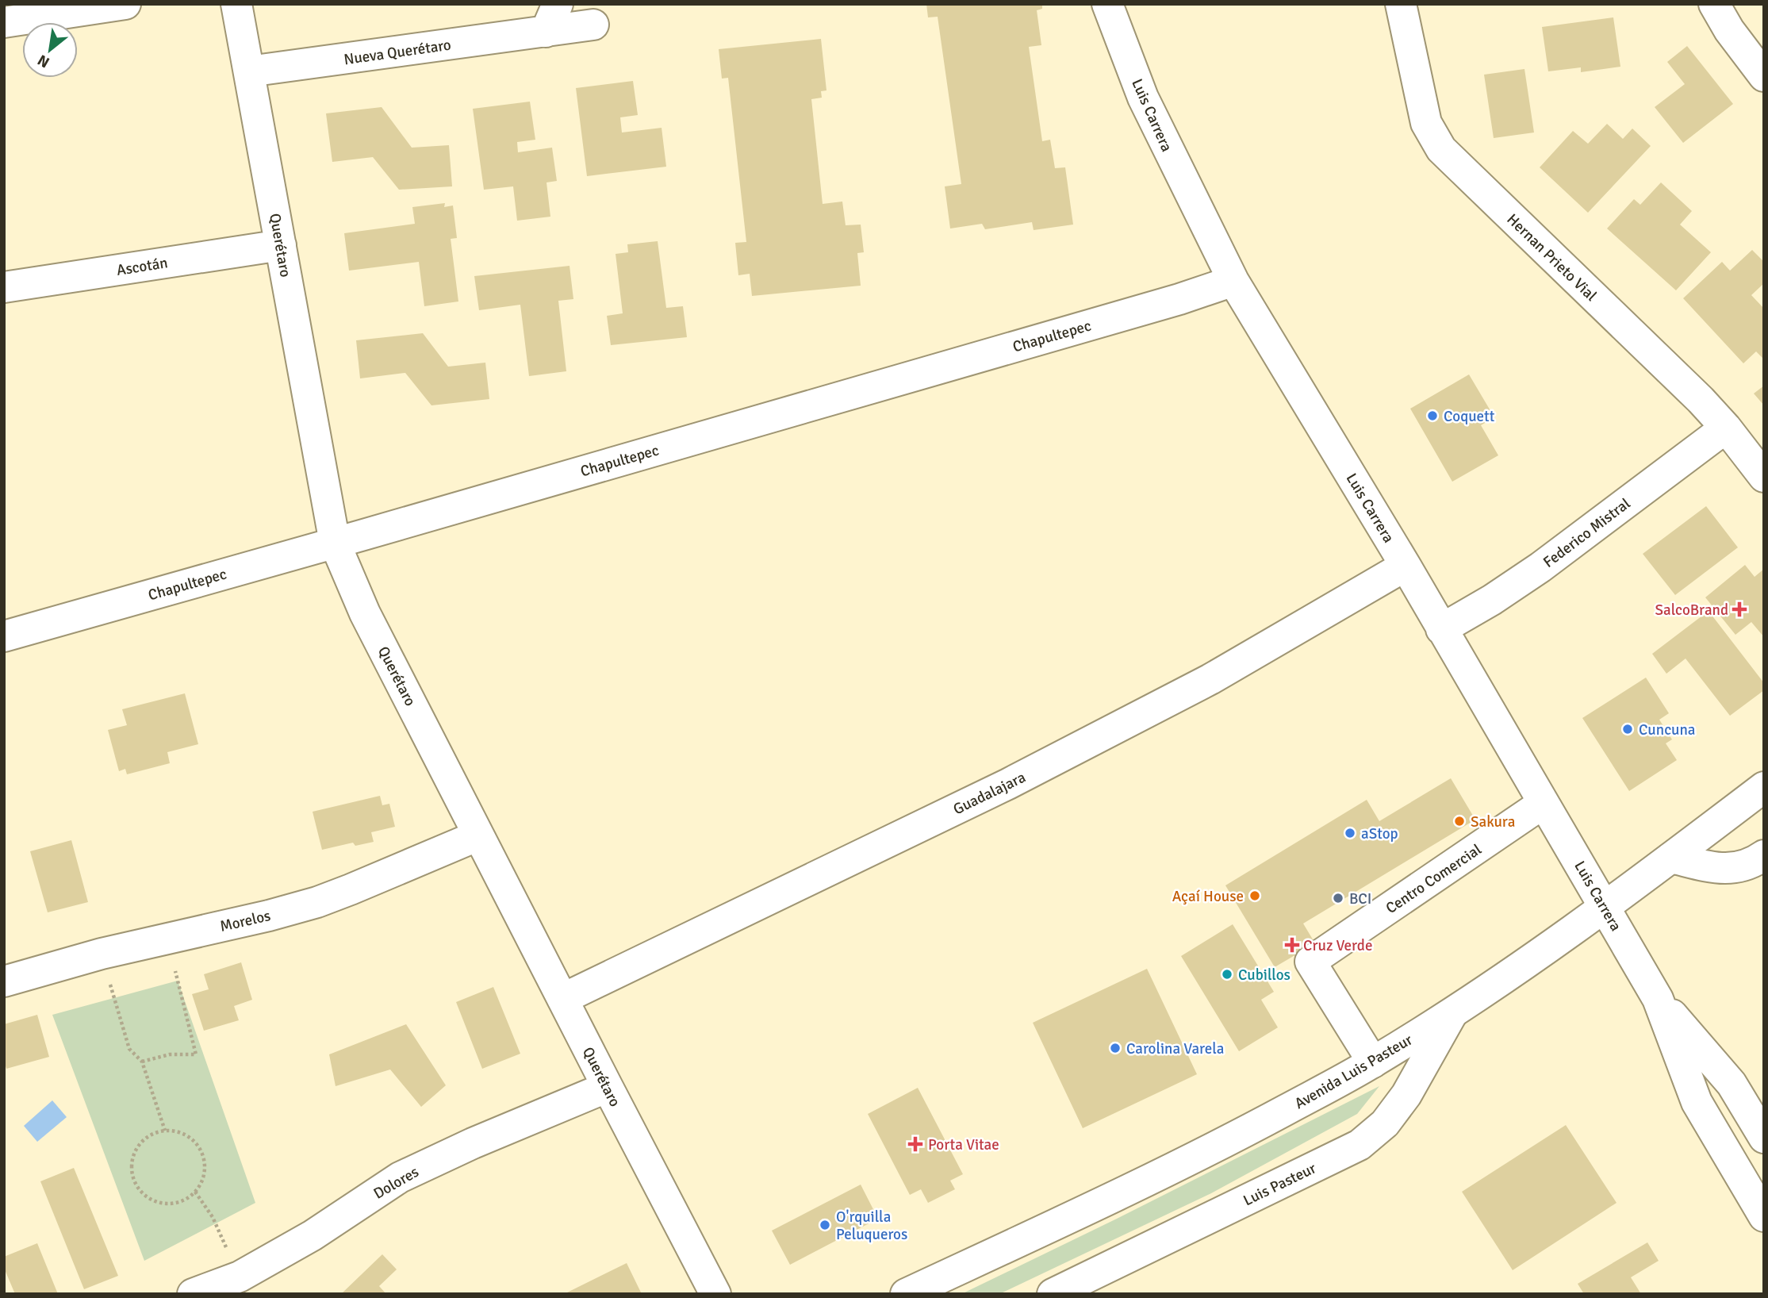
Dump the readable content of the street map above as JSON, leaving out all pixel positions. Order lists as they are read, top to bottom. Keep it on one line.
{"streets":{"street":["Nueva Querétaro","Luis Carrera","Querétaro","Hernan Prieto Vial","Ascotán","Chapultepec","Federico Mistral","Guadalajara","Centro Comercial","Morelos","Avenida Luis Pasteur","Dolores","Luis Pasteur"]},"crossings":[["Nueva Querétaro","Querétaro"],["Luis Carrera","Chapultepec"],["Luis Carrera","Federico Mistral"],["Luis Carrera","Guadalajara"],["Luis Carrera","Centro Comercial"],["Luis Carrera","Avenida Luis Pasteur"],["Querétaro","Ascotán"],["Querétaro","Chapultepec"],["Querétaro","Guadalajara"],["Querétaro","Morelos"],["Querétaro","Dolores"],["Hernan Prieto Vial","Federico Mistral"],["Centro Comercial","Avenida Luis Pasteur"],["Avenida Luis Pasteur","Luis Pasteur"]],"places":{"other":["Coquett","Cuncuna","Sakura","aStop","Açaí House","BCI","Cubillos","Carolina Varela","O'rquilla Peluqueros"],"health":["SalcoBrand","Cruz Verde","Porta Vitae"]},"north":"bottom left"}
